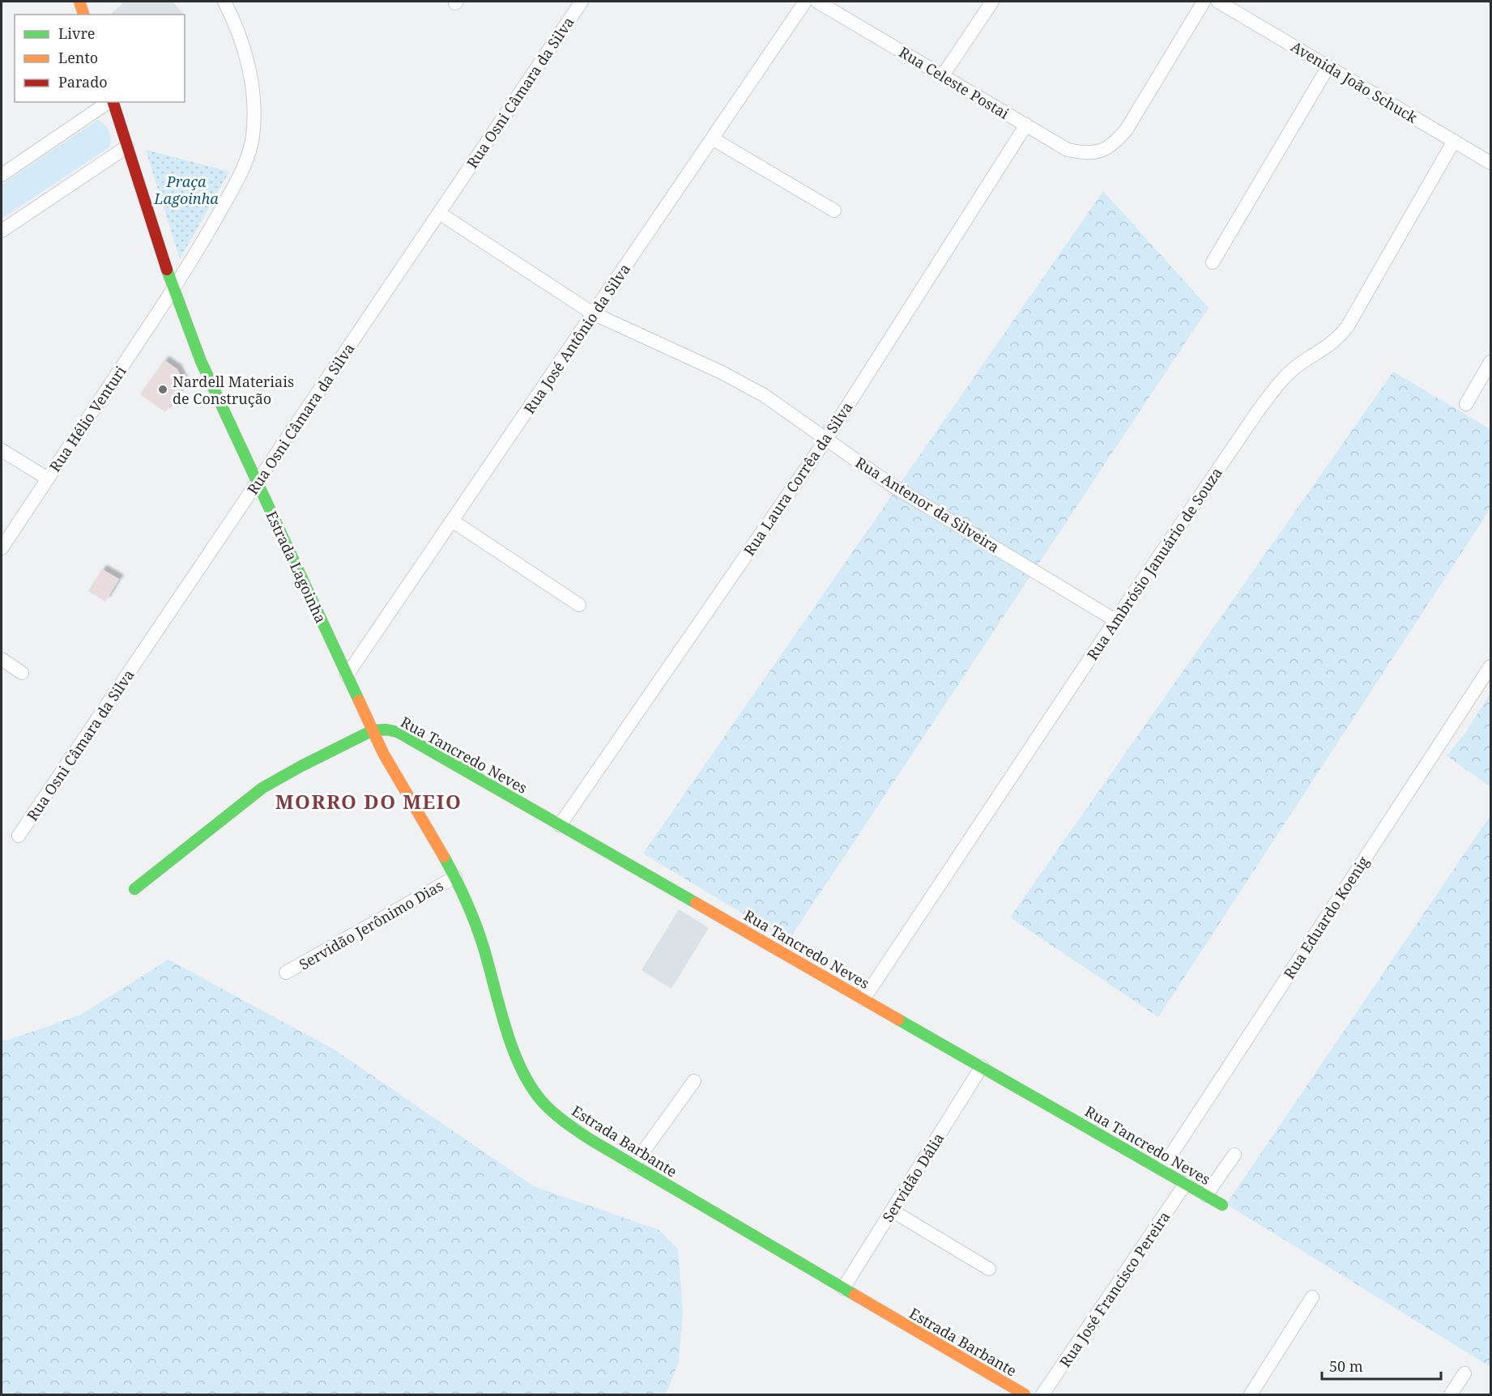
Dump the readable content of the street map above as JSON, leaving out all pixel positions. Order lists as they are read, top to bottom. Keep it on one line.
{"streets":{"main road":["Estrada Lagoinha","Rua Tancredo Neves","Estrada Barbante"],"street":["Avenida João Schuck","Rua Celeste Postai","Rua Osni Câmara da Silva","Rua José Antônio da Silva","Rua Hélio Venturi","Rua Laura Corrêa da Silva","Rua Antenor da Silveira","Rua Ambrósio Januário de Souza","Rua Eduardo Koenig","Servidão Jerônimo Dias","Servidão Dália","Rua José Francisco Pereira"]},"crossings":[["Avenida João Schuck","Rua Ambrósio Januário de Souza"],["Rua Celeste Postai","Rua Laura Corrêa da Silva"],["Rua Osni Câmara da Silva","Rua Antenor da Silveira"],["Rua Osni Câmara da Silva","Estrada Lagoinha"],["Rua José Antônio da Silva","Rua Antenor da Silveira"],["Rua José Antônio da Silva","Estrada Lagoinha"],["Rua Hélio Venturi","Estrada Lagoinha"],["Rua Laura Corrêa da Silva","Rua Antenor da Silveira"],["Rua Laura Corrêa da Silva","Rua Tancredo Neves"],["Rua Antenor da Silveira","Rua Ambrósio Januário de Souza"],["Rua Ambrósio Januário de Souza","Rua Tancredo Neves"],["Estrada Lagoinha","Rua Tancredo Neves"],["Estrada Lagoinha","Estrada Barbante"],["Rua Tancredo Neves","Rua Eduardo Koenig"],["Rua Tancredo Neves","Estrada Barbante"],["Rua Tancredo Neves","Servidão Dália"],["Rua Tancredo Neves","Rua José Francisco Pereira"],["Servidão Jerônimo Dias","Estrada Barbante"],["Estrada Barbante","Servidão Dália"]],"districts":["MORRO DO MEIO"],"parks":["Praça Lagoinha"],"places":["Nardell Materiais de Construção"],"legend":["Livre","Lento","Parado"],"scale_bar":"50 m"}
